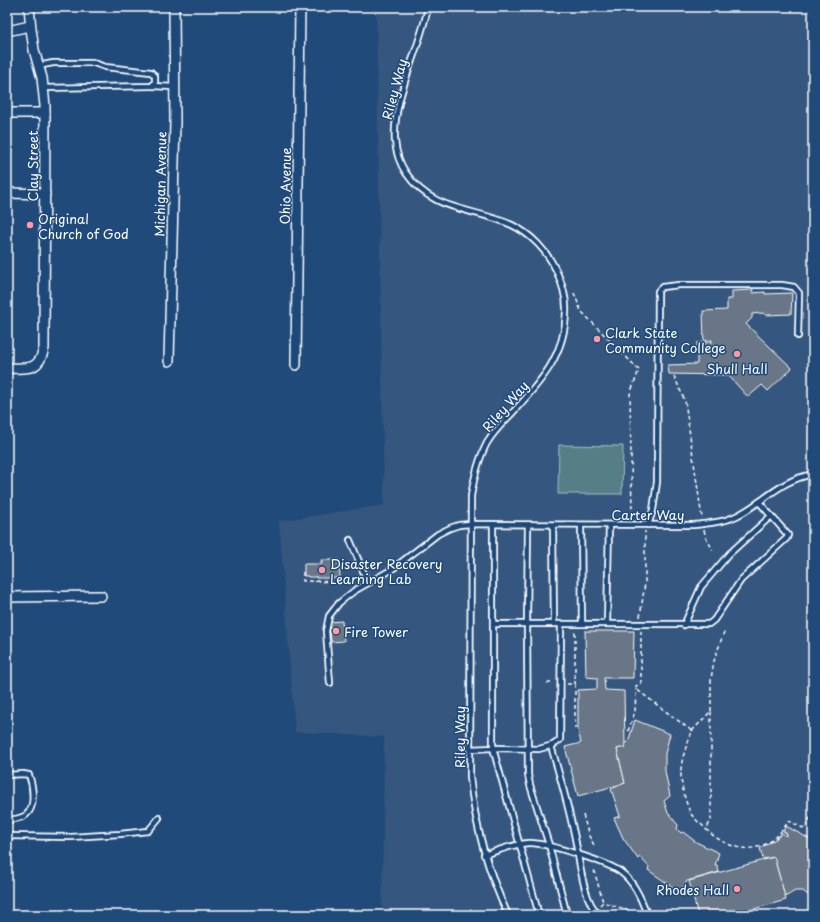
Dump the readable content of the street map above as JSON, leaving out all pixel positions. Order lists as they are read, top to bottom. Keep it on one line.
{"streets":{"street":["Clay Street","Michigan Avenue","Ohio Avenue"],"lane":["Riley Way","Carter Way"]},"crossings":[["Riley Way","Carter Way"]],"places":["Original Church of God","Clark State Community College","Shull Hall","Disaster Recovery Learning Lab","Fire Tower","Rhodes Hall"]}
